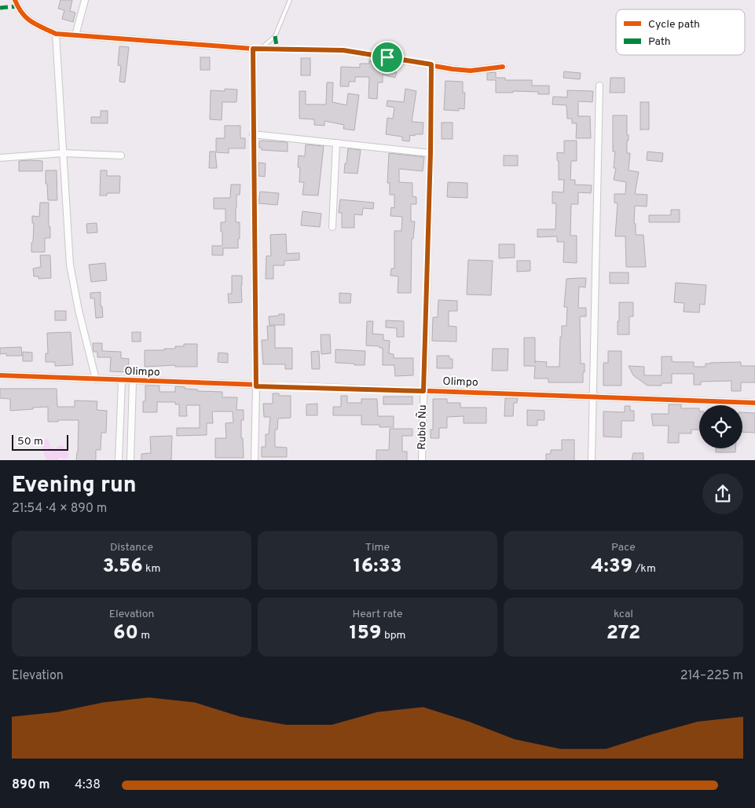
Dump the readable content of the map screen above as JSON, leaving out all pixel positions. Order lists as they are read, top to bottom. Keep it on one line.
{"streets":{"street":["Olimpo","Rubio Ñu"]},"crossings":[["Olimpo","Rubio Ñu"]],"legend":["Cycle path","Path"],"scale_bar":"50 m","page":{"scale":"50 m","heading":["Evening run","21:54 · 4 × 890 m"],"stats":[["Distance","3.56 km"],["Time","16:33"],["Pace","4:39 /km"],["Elevation","60 m"],["Heart rate","159 bpm"],["kcal","272"]],"chart":["Elevation","214–225 m"],"list":[{"name":"890 m","note":"4:38"}]}}
